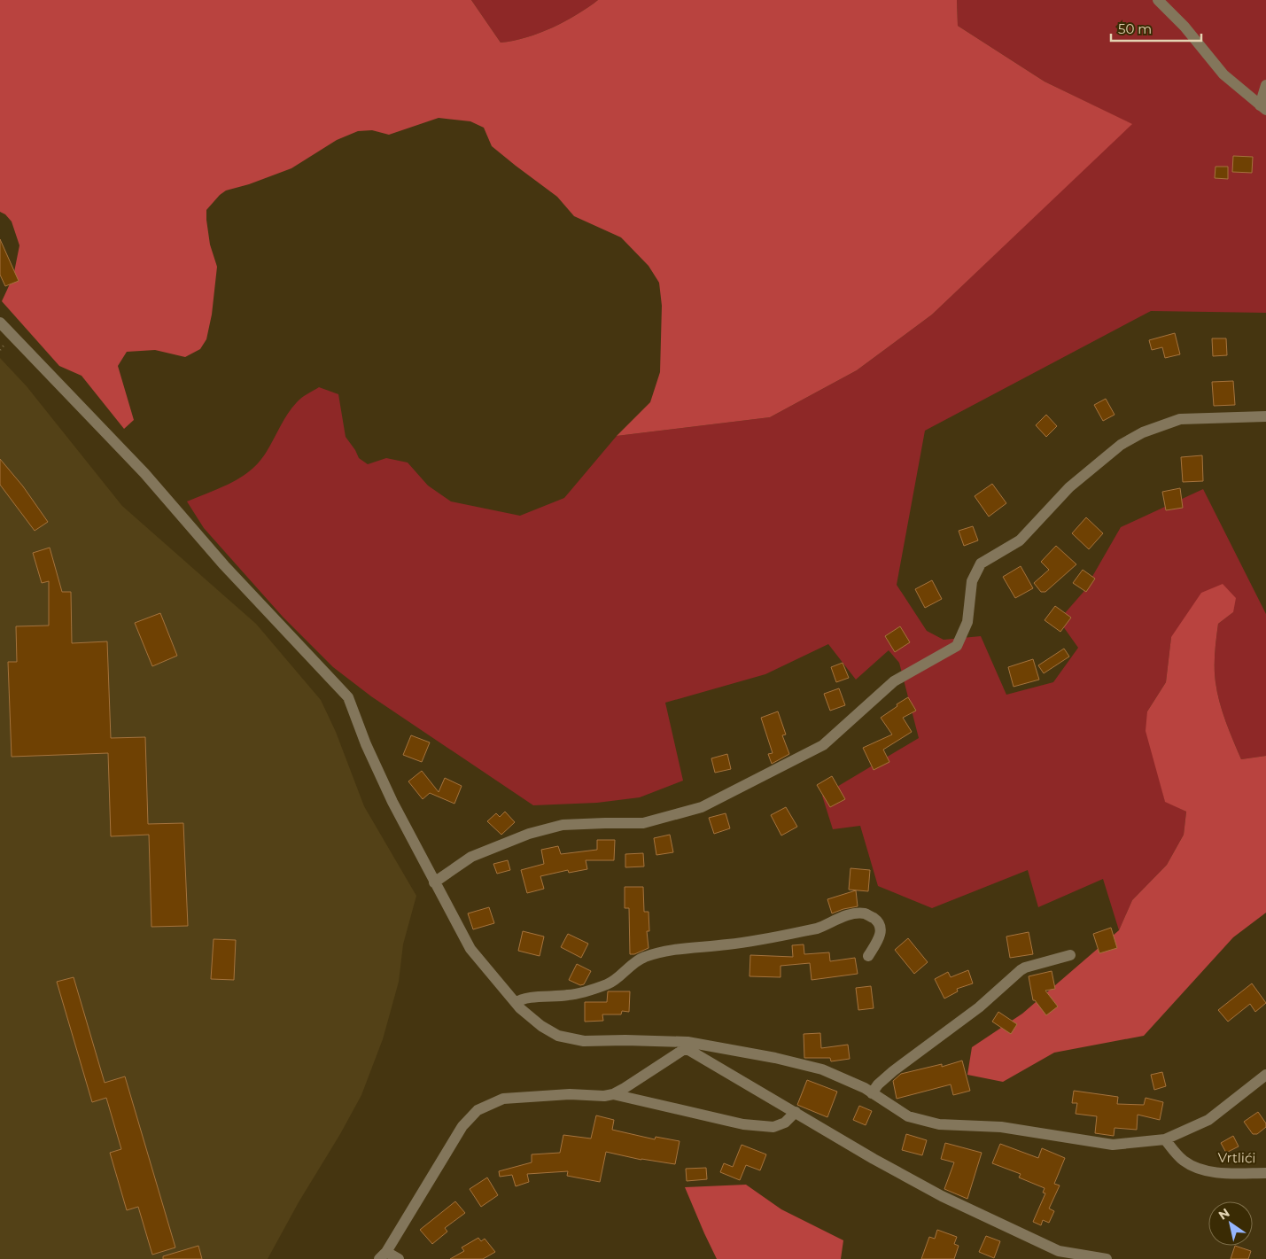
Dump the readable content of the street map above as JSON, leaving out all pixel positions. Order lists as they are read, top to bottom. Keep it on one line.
{"streets":{"street":["Vrtlići"]},"scale_bar":"50 m","north":"top left"}
